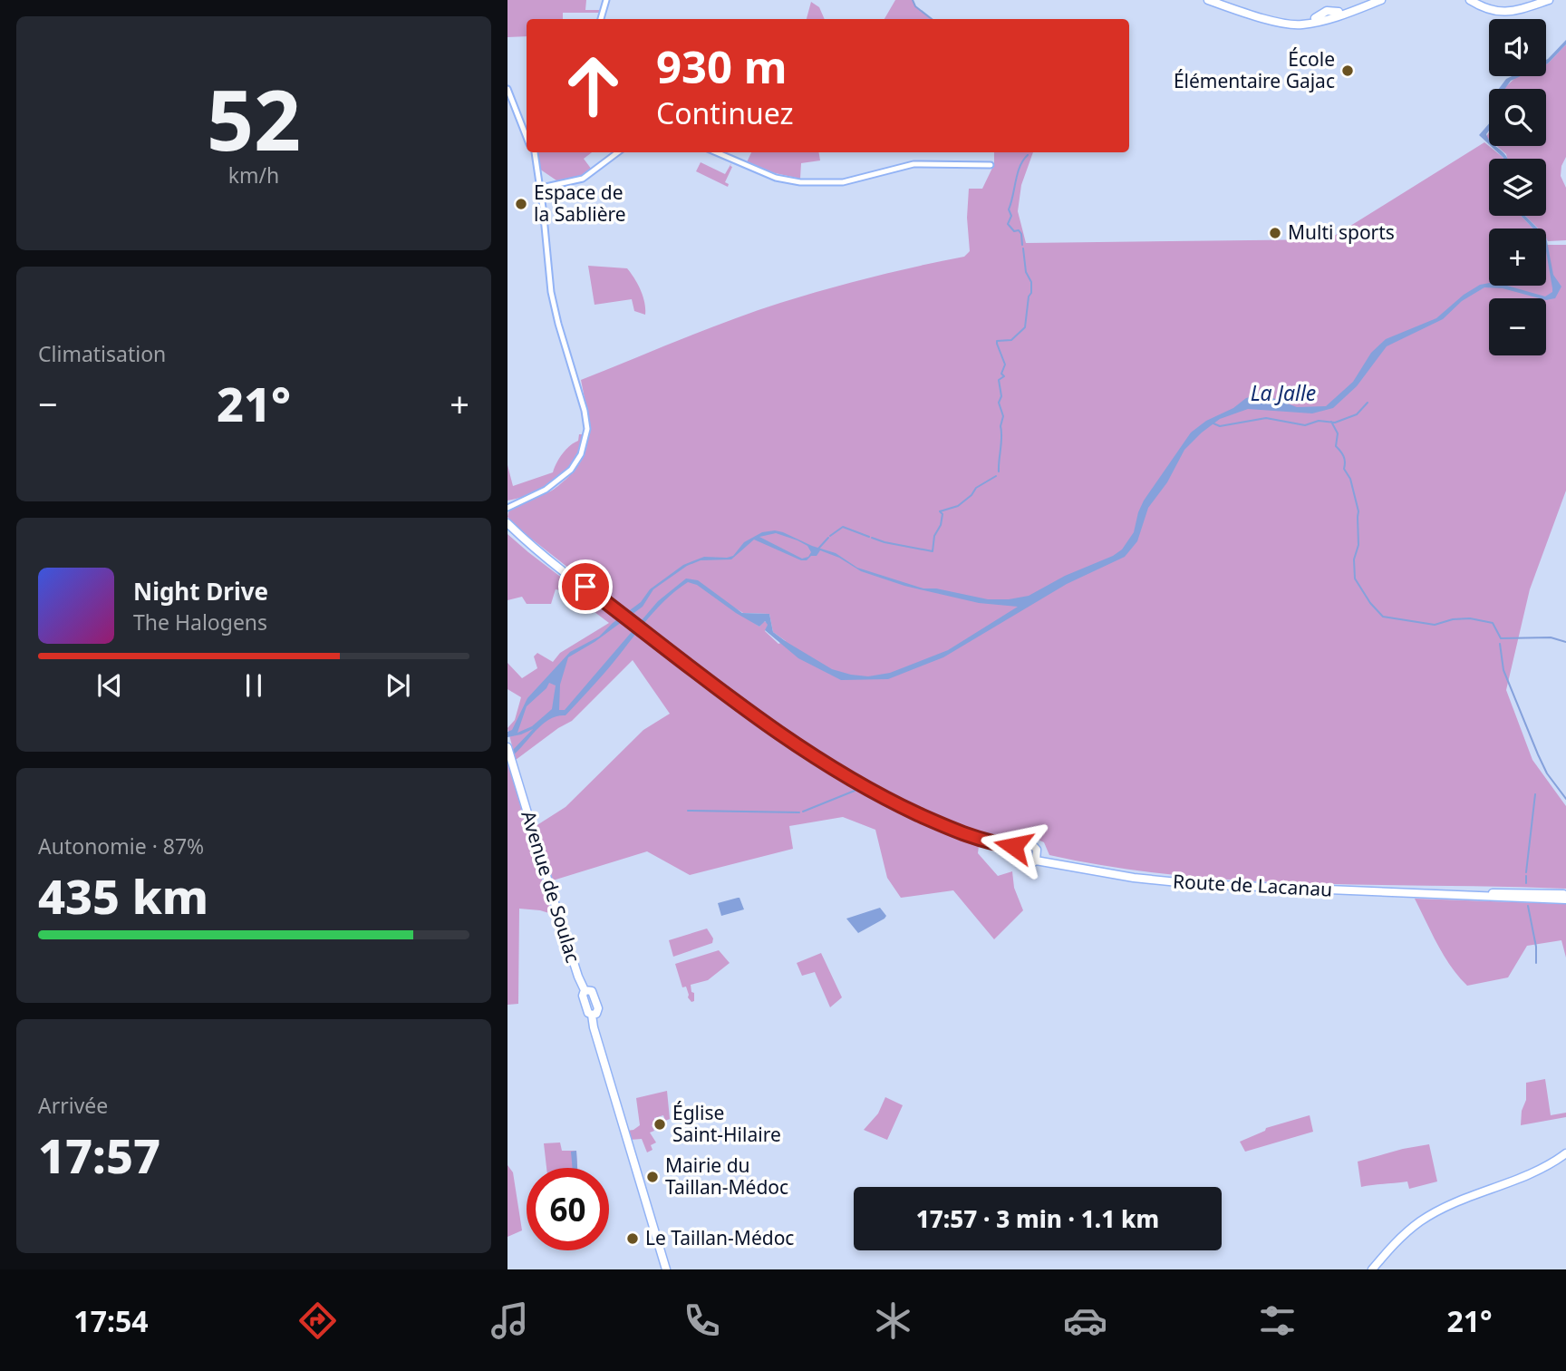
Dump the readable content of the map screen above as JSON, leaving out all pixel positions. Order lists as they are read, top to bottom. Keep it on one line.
{"streets":{"main road":["Route de Lacanau","Avenue de Soulac"]},"water":["La Jalle"],"places":["École Élémentaire Gajac","Espace de la Sablière","Multi sports","Église Saint-Hilaire","Mairie du Taillan-Médoc","Le Taillan-Médoc"],"page":{"tile":[["52","km/h"],"Climatisation",["Autonomie · 87%","435 km"],["Arrivée","17:57"]],"map_buttons":["+","−"],"turn":["930 m","Continuez"],"heat":["−","21°","+"],"song":["Night Drive","The Halogens"],"limit":"60","trip":"17:57 · 3 min · 1.1 km","tabs":["17:54","21°"]}}
